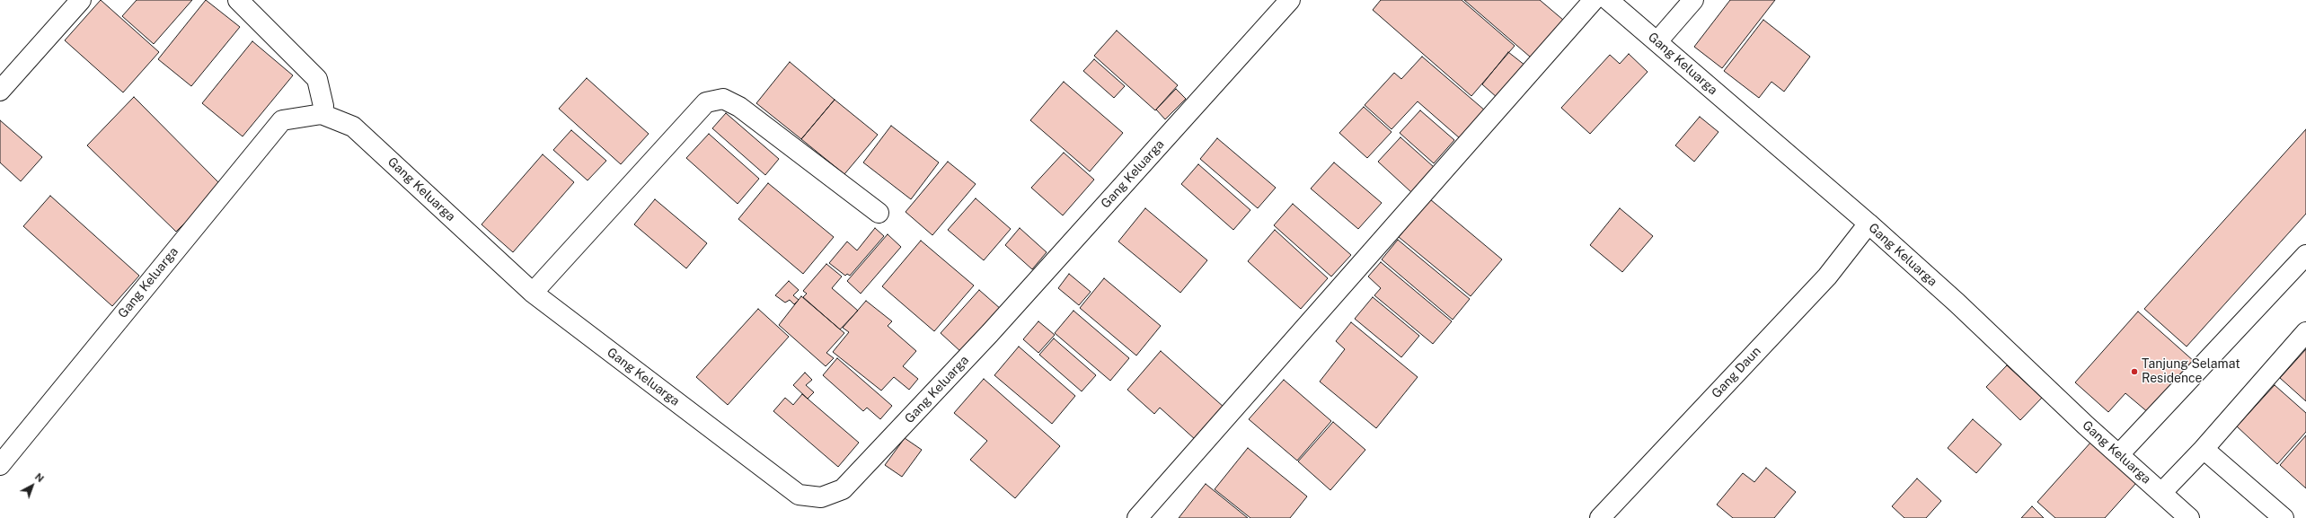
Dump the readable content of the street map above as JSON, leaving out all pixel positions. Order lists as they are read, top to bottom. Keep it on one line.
{"streets":{"street":["Gang Keluarga","Gang Daun"]},"crossings":[["Gang Keluarga","Gang Daun"]],"places":["Tanjung Selamat Residence"],"north":"top right"}
